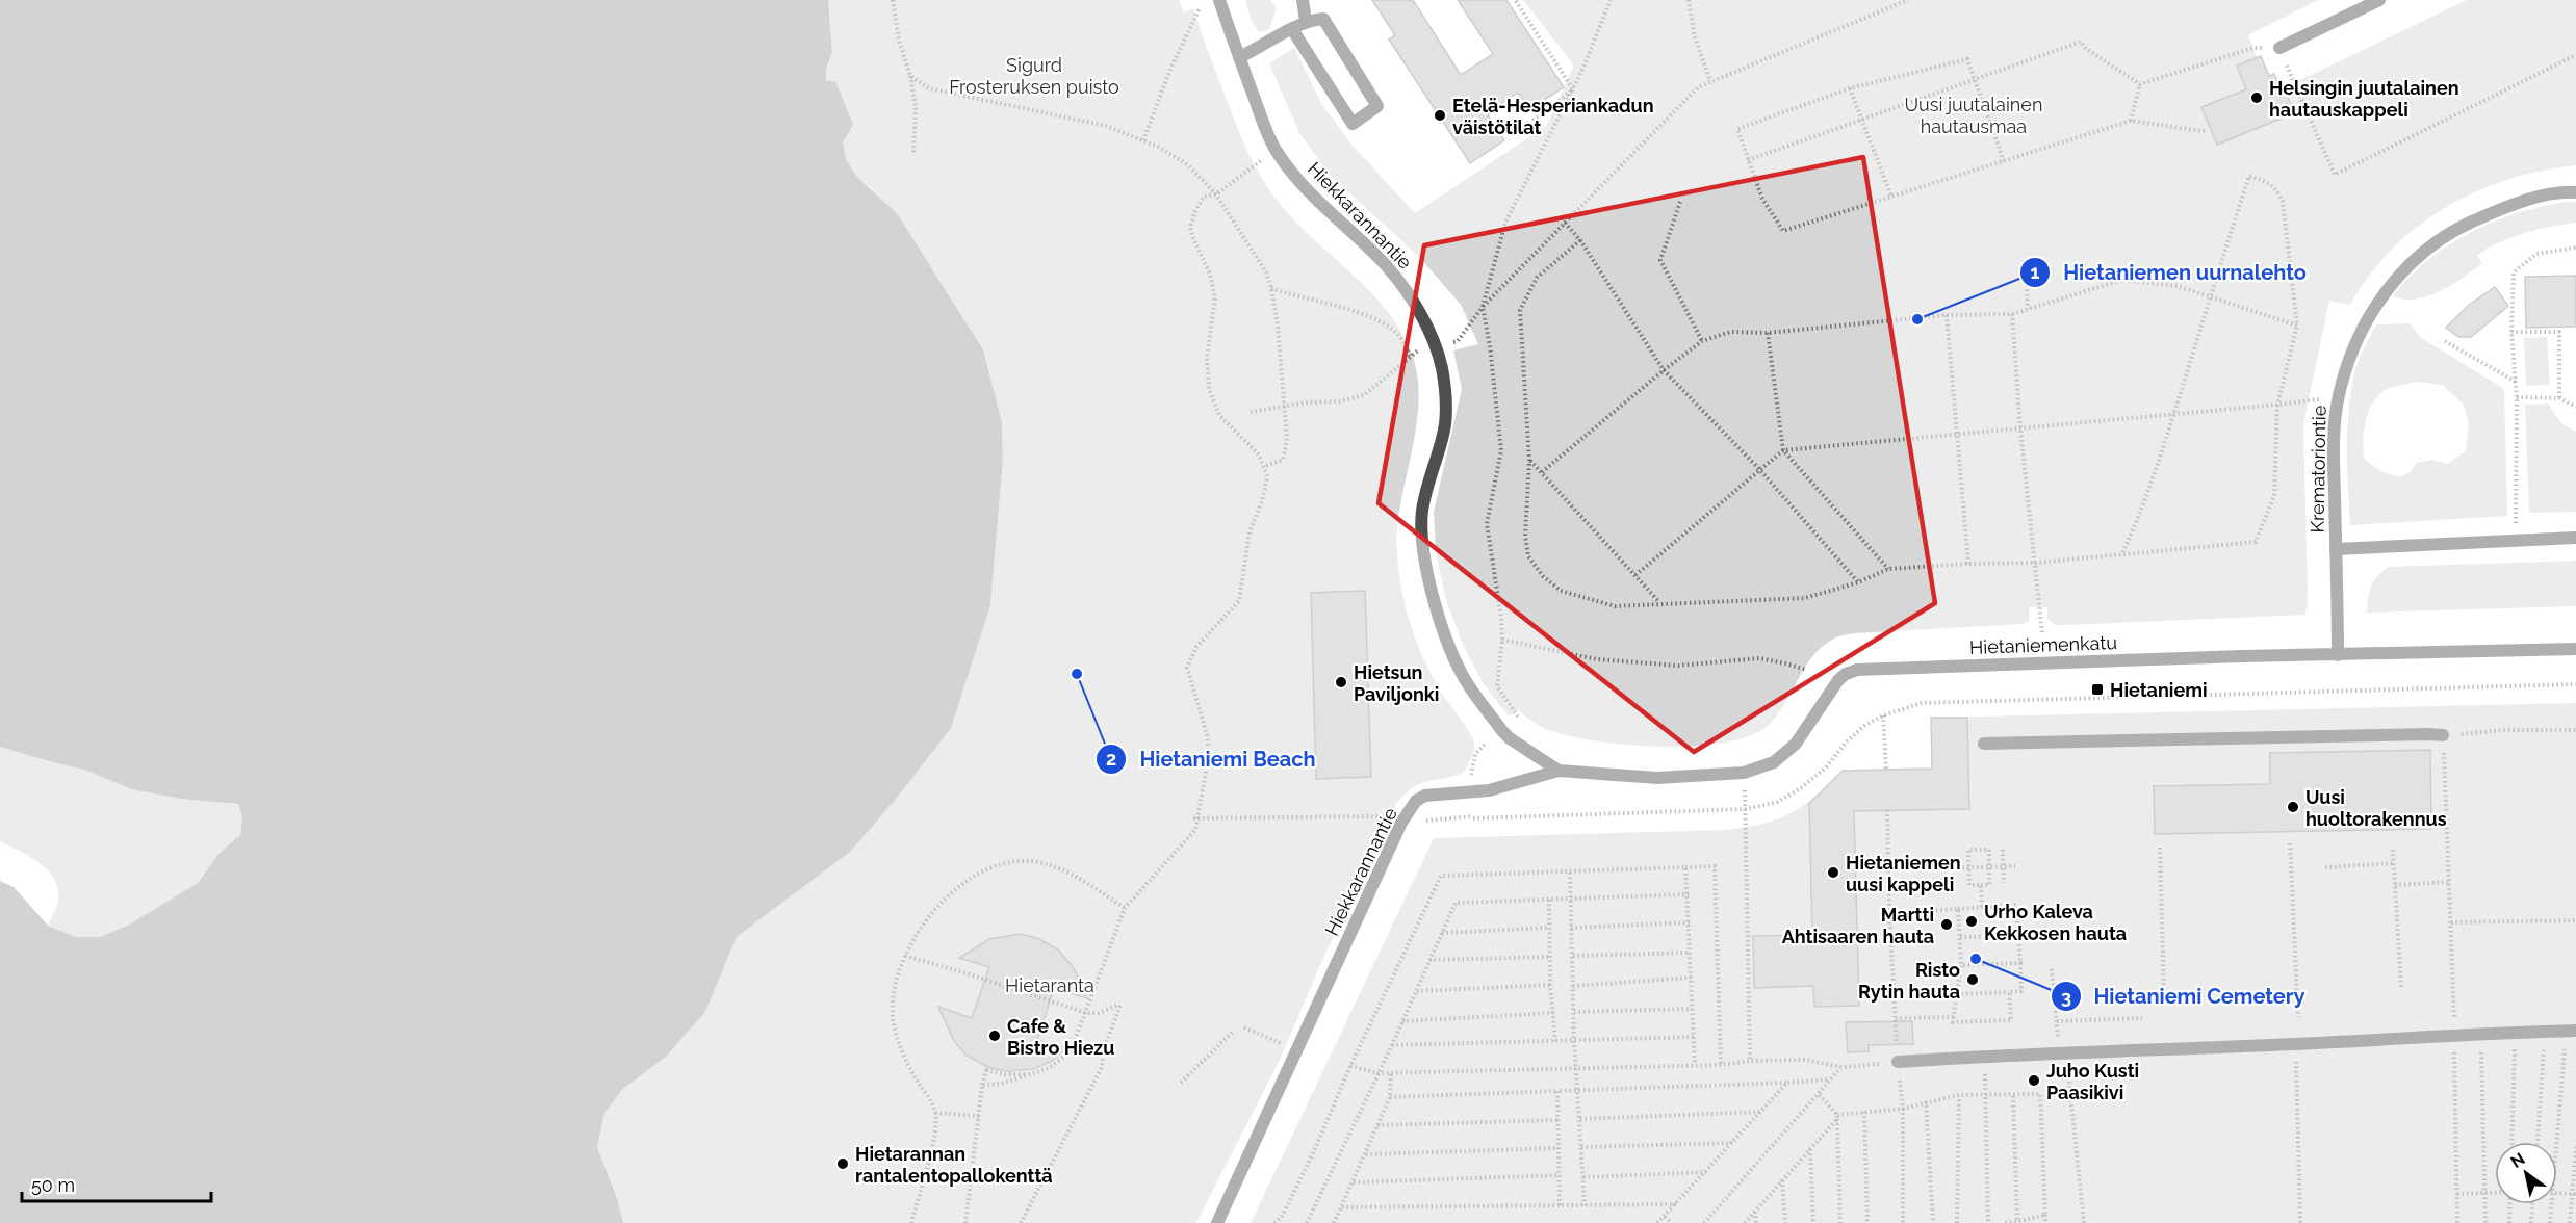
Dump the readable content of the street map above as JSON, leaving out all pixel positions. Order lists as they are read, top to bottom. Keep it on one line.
{"streets":{"street":["Hiekkarannantie","Krematoriontie","Hietaniemenkatu"]},"crossings":[["Hiekkarannantie","Hietaniemenkatu"],["Krematoriontie","Hietaniemenkatu"]],"parks":["Sigurd Frosteruksen puisto","Uusi juutalainen hautausmaa","Hietaranta"],"places":{"other":["Helsingin juutalainen hautauskappeli","Etelä-Hesperiankadun väistötilat","Hietaniemen uurnalehto","Hietaniemi Beach","Hietsun Paviljonki","Uusi huoltorakennus","Hietaniemen uusi kappeli","Urho Kaleva Kekkosen hauta","Martti Ahtisaaren hauta","Hietaniemi Cemetery","Risto Rytin hauta","Cafe & Bistro Hiezu","Juho Kusti Paasikivi","Hietarannan rantalentopallokenttä"],"transit":["Hietaniemi"]},"scale_bar":"50 m","north":"top left"}
